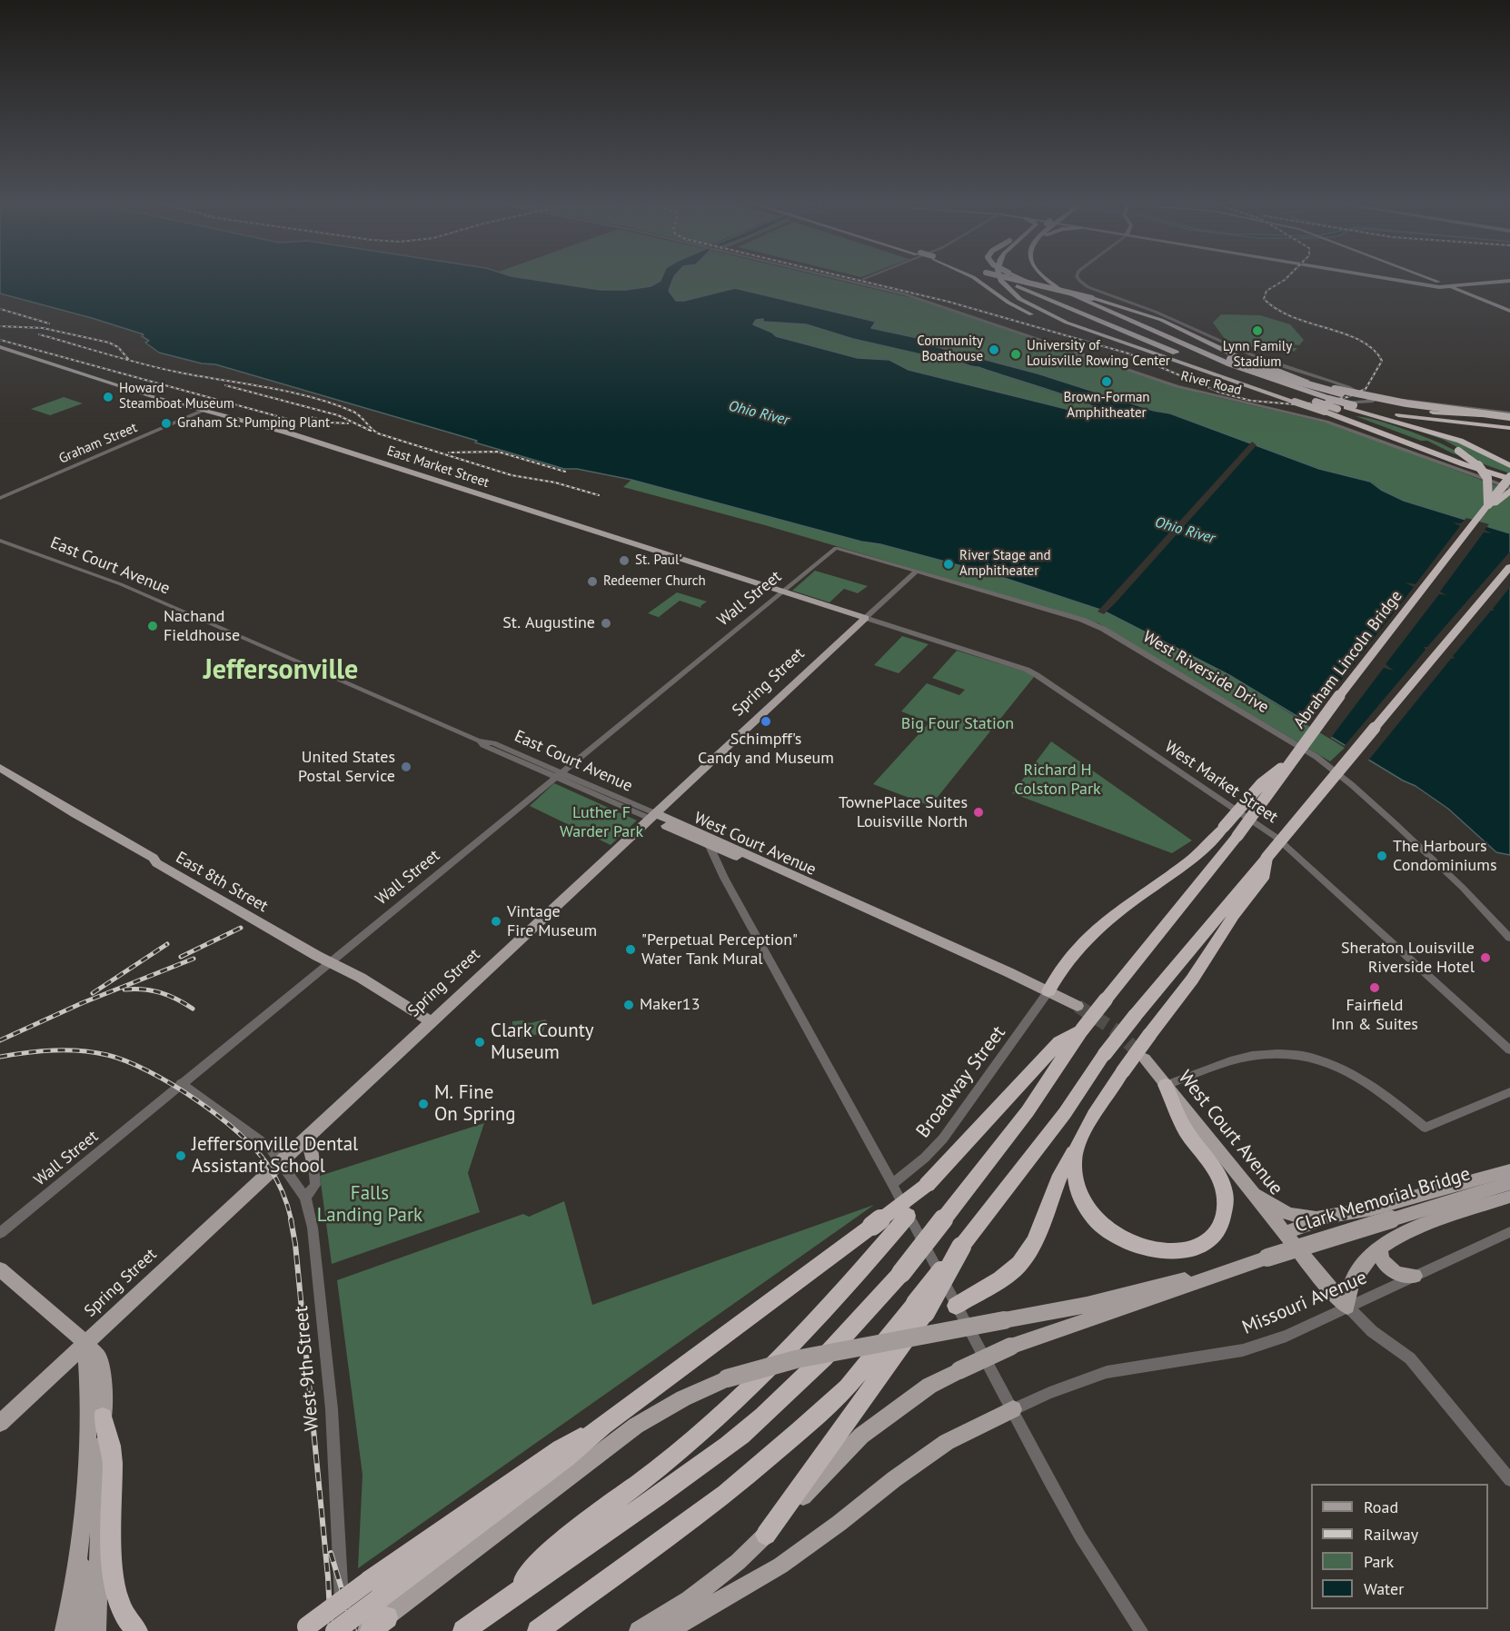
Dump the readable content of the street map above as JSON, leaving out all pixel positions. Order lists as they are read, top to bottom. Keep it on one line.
{"streets":{"highway":["Abraham Lincoln Bridge"],"main road":["East Market Street","Spring Street","West Court Avenue","East 8th Street","Clark Memorial Bridge"],"street":["River Road","Graham Street","East Court Avenue","Wall Street","West Riverside Drive","West Market Street","Broadway Street","Missouri Avenue","West 9th Street"]},"crossings":[["Graham Street","East Market Street"],["East Market Street","Wall Street"],["East Market Street","Spring Street"],["East Market Street","West Market Street"],["East Court Avenue","Wall Street"],["East Court Avenue","Spring Street"],["East Court Avenue","West Court Avenue"],["Wall Street","West Riverside Drive"],["Wall Street","East 8th Street"],["Wall Street","West 9th Street"],["West Riverside Drive","Spring Street"],["Spring Street","West Market Street"],["Spring Street","West Court Avenue"],["Spring Street","East 8th Street"],["Spring Street","West 9th Street"],["West Court Avenue","Broadway Street"],["West Court Avenue","Missouri Avenue"]],"districts":["Jeffersonville"],"water":["Ohio River"],"parks":["Big Four Station","Richard H Colston Park","Luther F Warder Park","Falls Landing Park"],"places":["Lynn Family Stadium","Community Boathouse","University of Louisville Rowing Center","Brown-Forman Amphitheater","Howard Steamboat Museum","Graham St. Pumping Plant","St. Paul'","River Stage and Amphitheater","Redeemer Church","St. Augustine","Nachand Fieldhouse","Schimpff's Candy and Museum","United States Postal Service","TownePlace Suites Louisville North","The Harbours Condominiums","Vintage Fire Museum","\"Perpetual Perception\" Water Tank Mural","Sheraton Louisville Riverside Hotel","Fairfield Inn & Suites","Maker13","Clark County Museum","M. Fine On Spring","Jeffersonville Dental Assistant School"],"legend":["Road","Railway","Park","Water"]}
